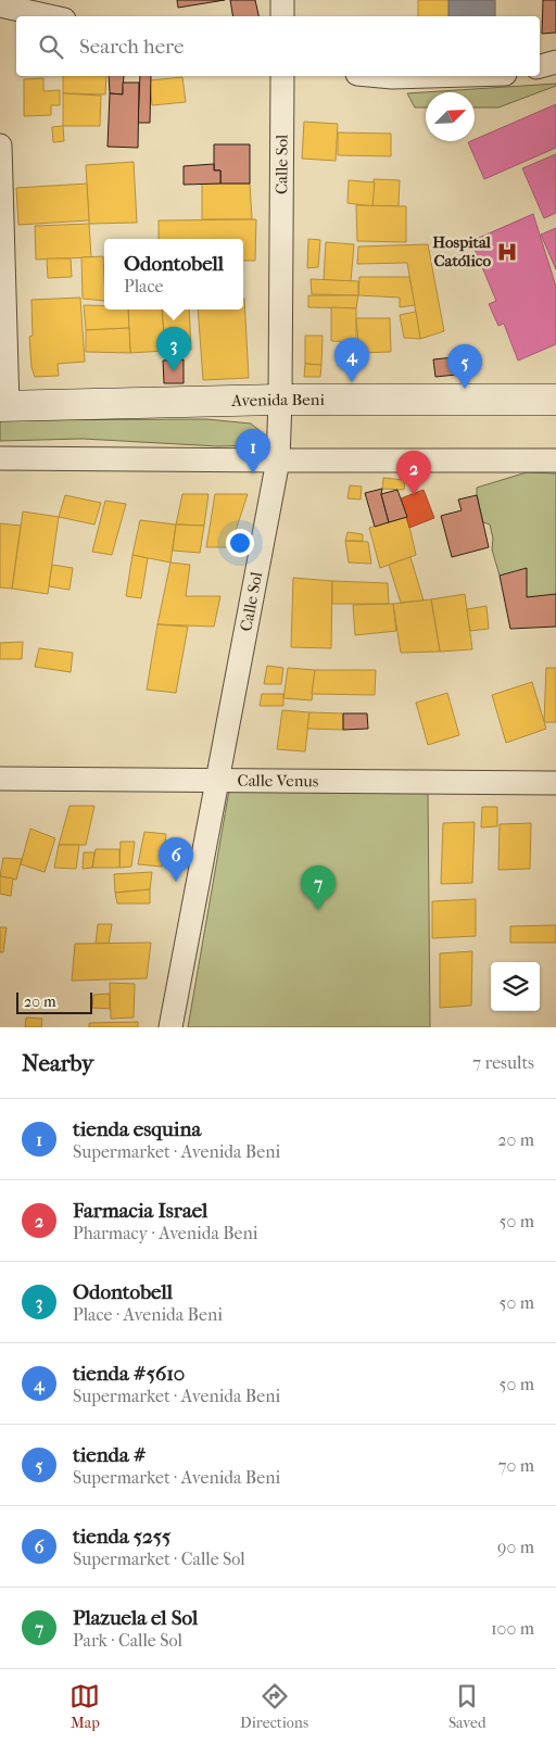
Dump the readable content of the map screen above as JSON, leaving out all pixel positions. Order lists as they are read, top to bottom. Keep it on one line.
{"streets":{"street":["Calle Sol","Avenida Beni","Calle Venus"]},"crossings":[["Calle Sol","Avenida Beni"],["Calle Sol","Calle Venus"]],"places":{"hospital":["Hospital Católico"]},"scale_bar":"20 m","north":"top right","page":{"search":"Search here","popup":["Odontobell","Place"],"pins":["3","4","5","1","2","6","7"],"scale":"20 m","heading":["Nearby","7 results"],"list":[{"mark":"1","name":"tienda esquina","note":"Supermarket · Avenida Beni","value":"20 m"},{"mark":"2","name":"Farmacia Israel","note":"Pharmacy · Avenida Beni","value":"50 m"},{"mark":"3","name":"Odontobell","note":"Place · Avenida Beni","value":"50 m"},{"mark":"4","name":"tienda #5610","note":"Supermarket · Avenida Beni","value":"50 m"},{"mark":"5","name":"tienda #","note":"Supermarket · Avenida Beni","value":"70 m"},{"mark":"6","name":"tienda 5255","note":"Supermarket · Calle Sol","value":"90 m"},{"mark":"7","name":"Plazuela el Sol","note":"Park · Calle Sol","value":"100 m"}],"nav":["Map","Directions","Saved"]}}
